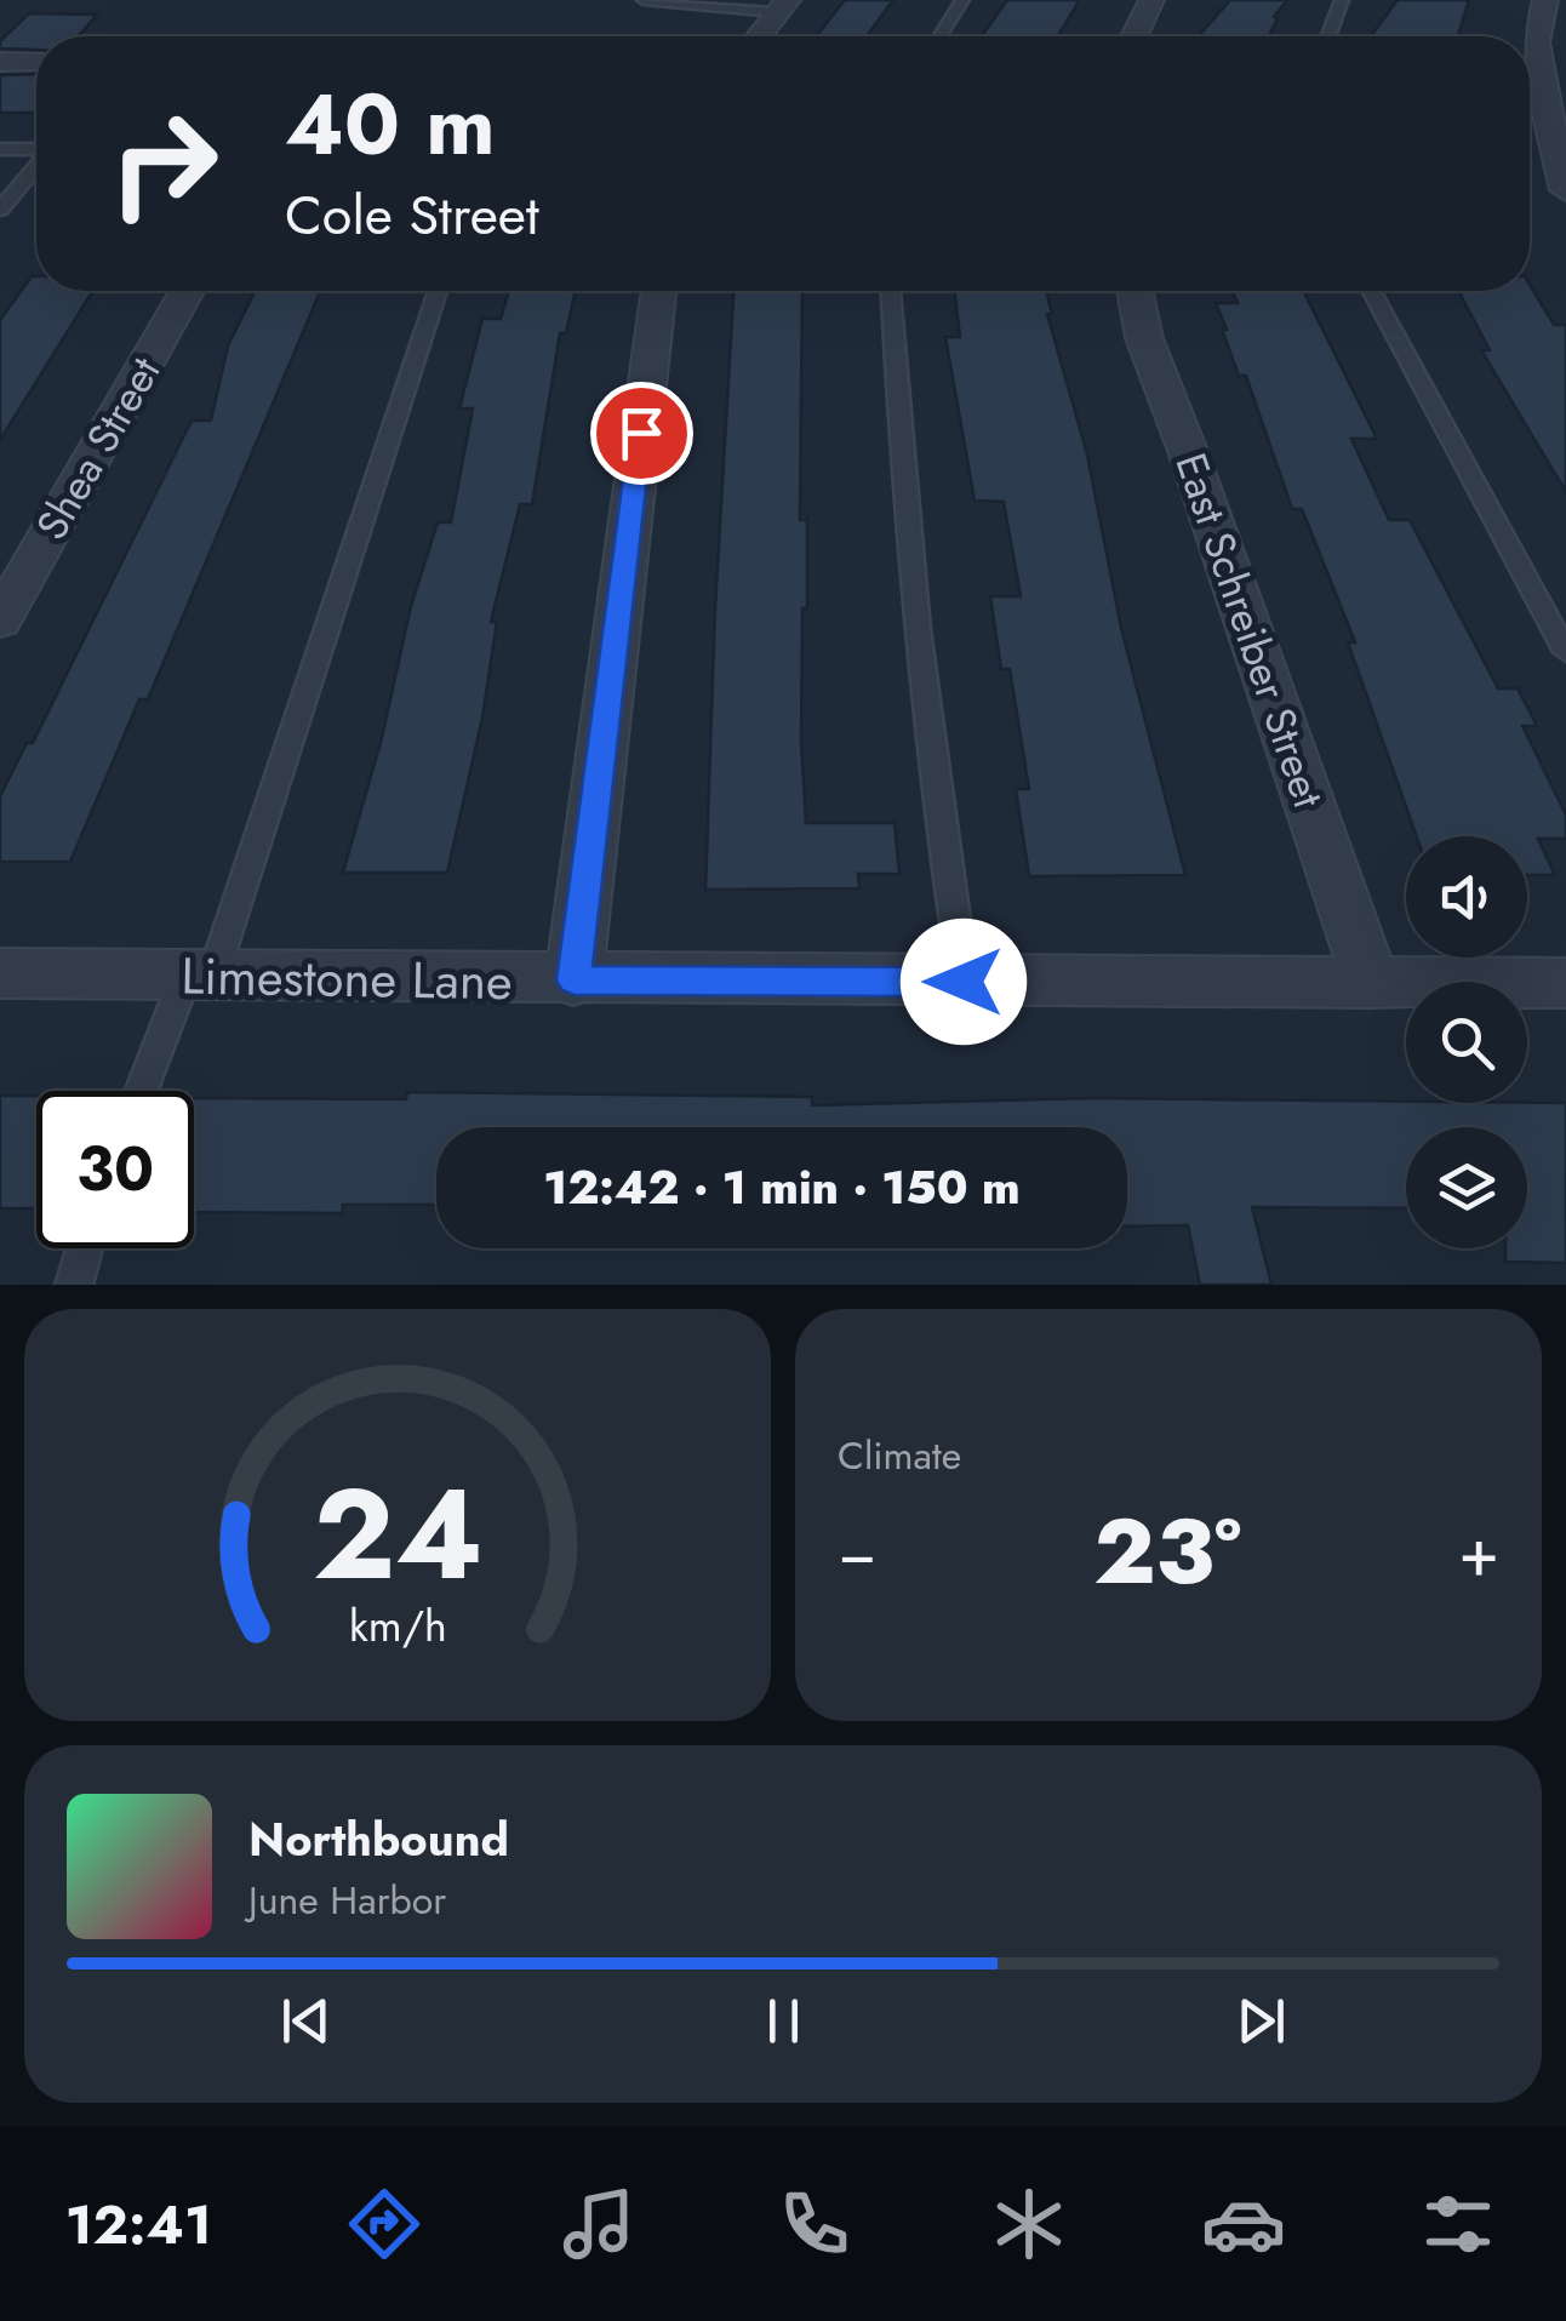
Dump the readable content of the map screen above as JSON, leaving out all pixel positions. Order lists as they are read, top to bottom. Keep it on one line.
{"streets":{"street":["Shea Street","East Schreiber Street","Limestone Lane"]},"crossings":[["East Schreiber Street","Limestone Lane"]],"page":{"turn":["40 m","Cole Street"],"limit":"30","trip":"12:42 · 1 min · 150 m","tile":"Climate","heat":["−","23°","+"],"song":["Northbound","June Harbor"],"tabs":"12:41","gauge":["24","km/h"]}}
